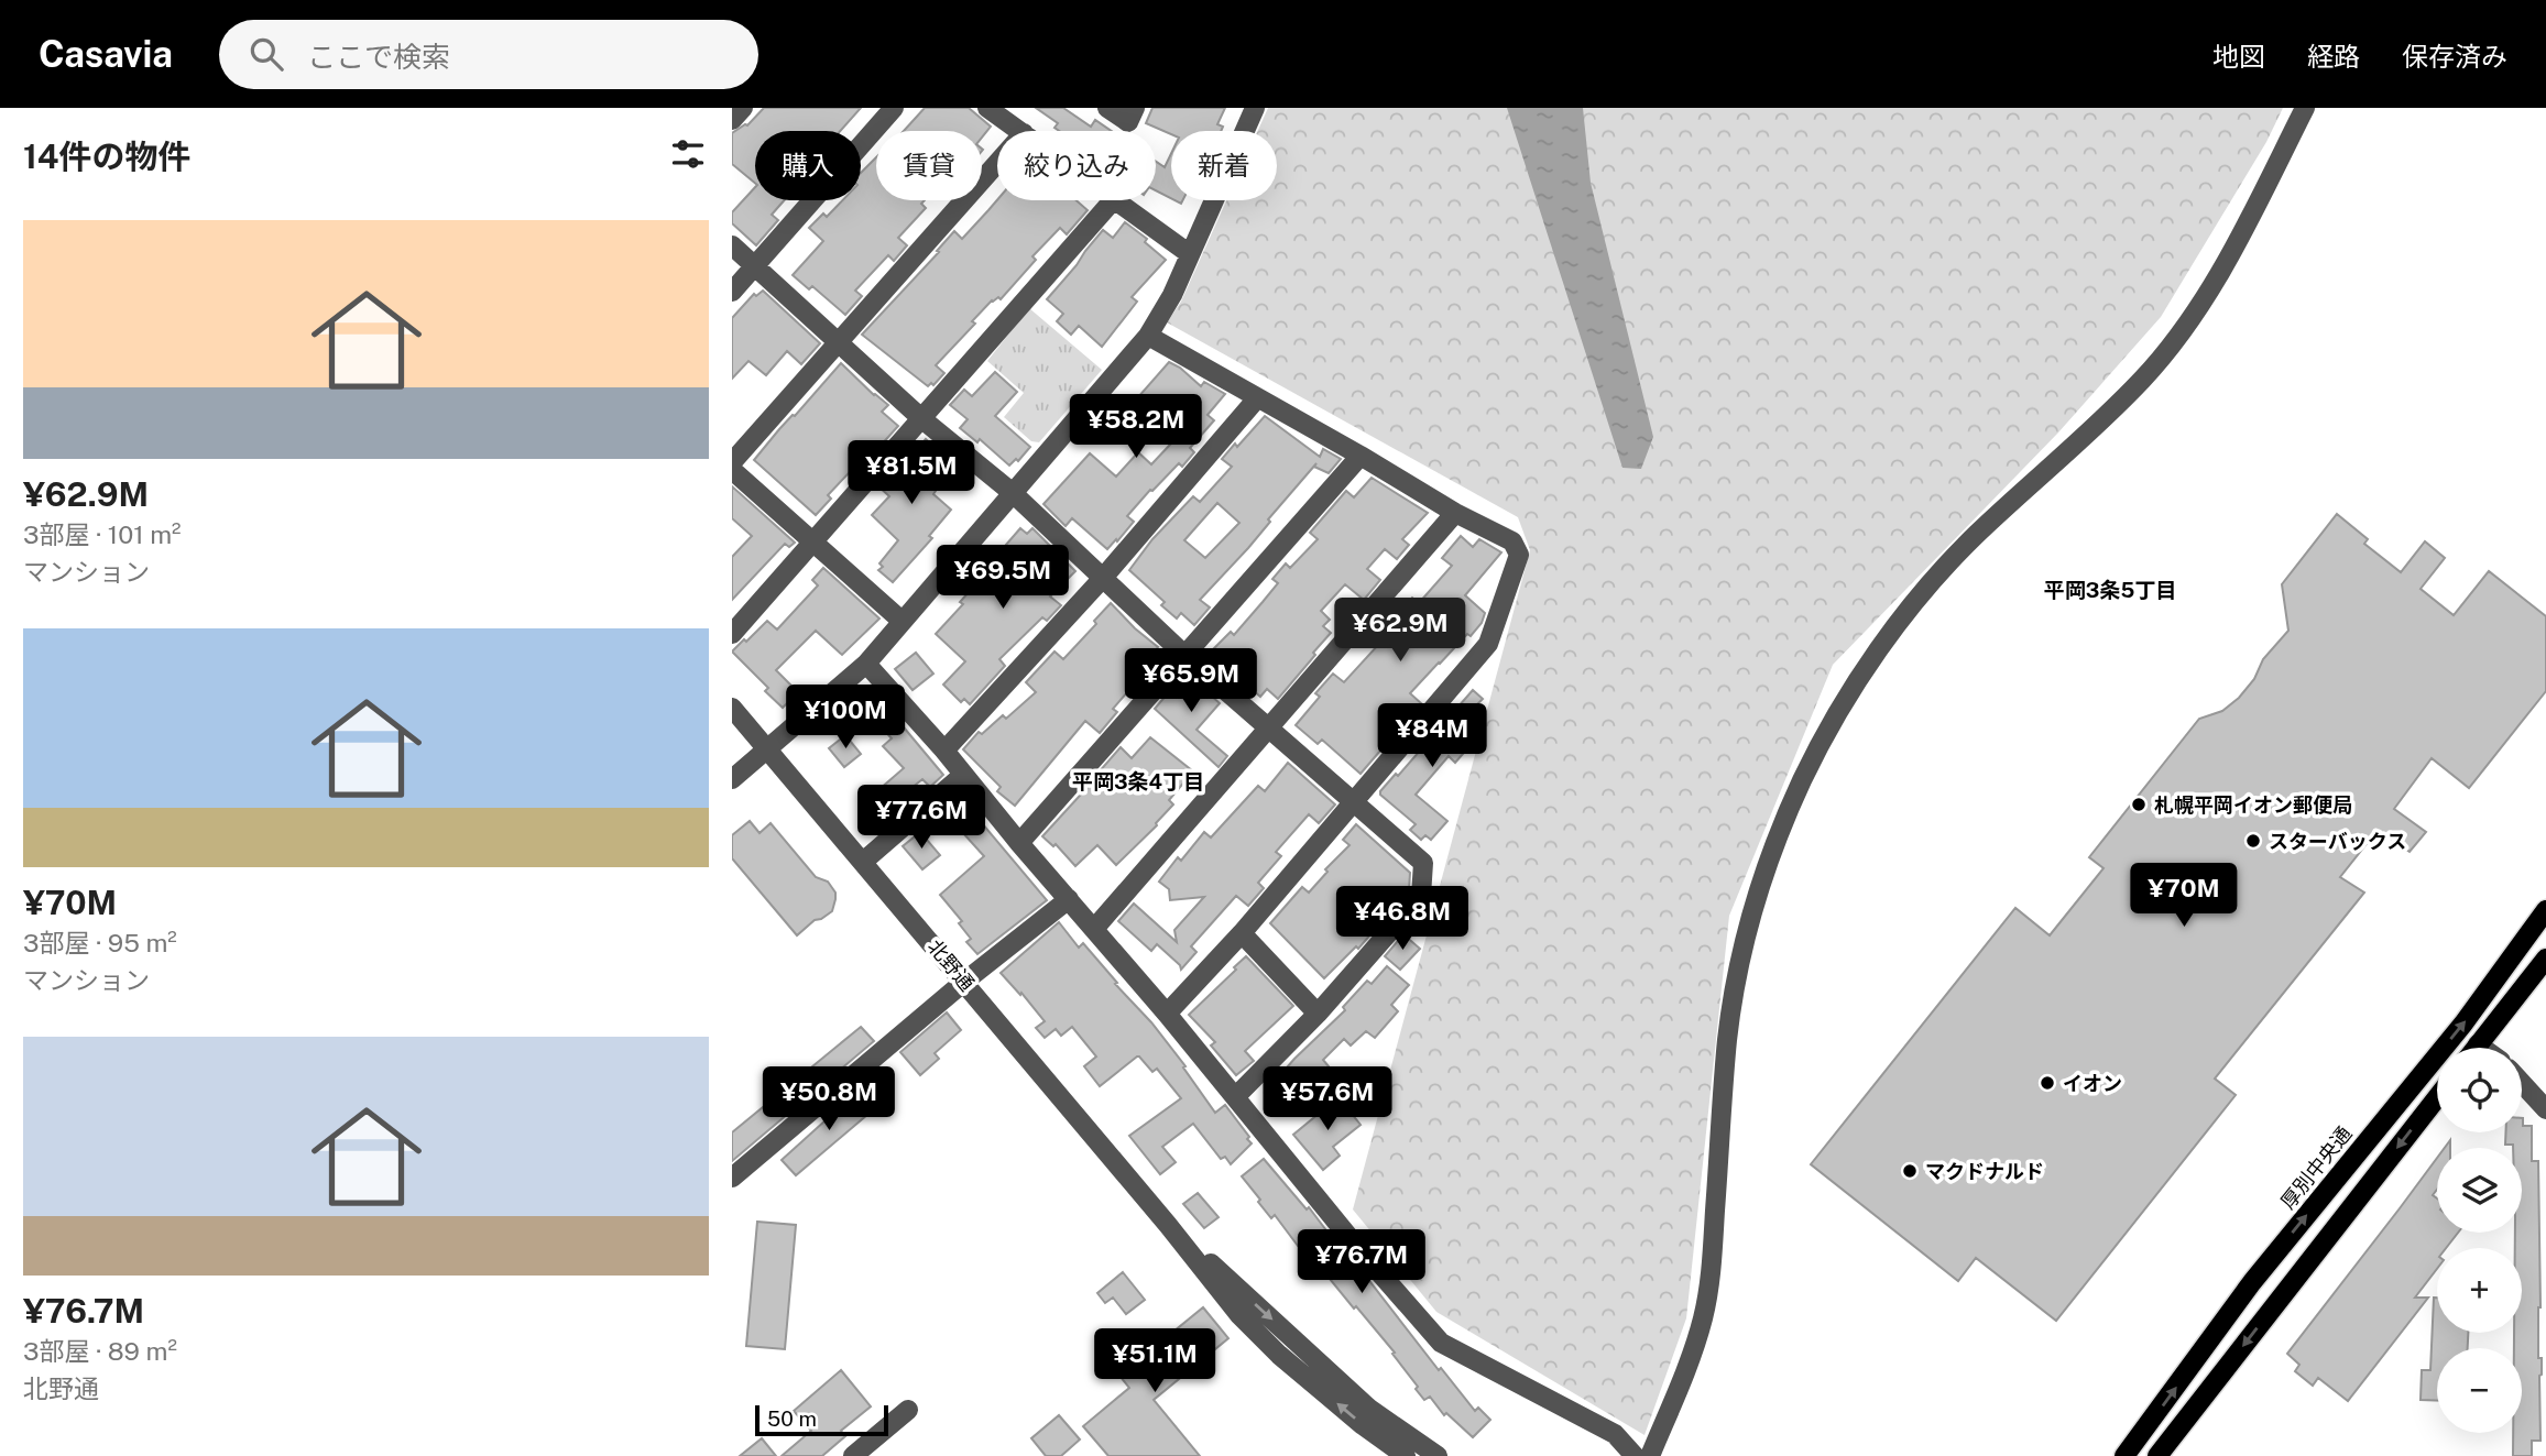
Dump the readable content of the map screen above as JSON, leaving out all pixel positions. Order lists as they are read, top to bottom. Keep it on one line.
{"streets":{"main road":["厚別中央通"],"street":["北野通"]},"districts":["平岡3条5丁目","平岡3条4丁目"],"places":["札幌平岡イオン郵便局","スターバックス","イオン","マクドナルド"],"scale_bar":"50 m","page":{"header":"Casavia","search":"ここで検索","nav":["地図","経路","保存済み"],"heading":"14件の物件","chip":["購入","賃貸","絞り込み","新着"],"list":[{"name":"¥62.9M","note":"3部屋 · 101 m² · マンション"},{"name":"¥70M","note":"3部屋 · 95 m² · マンション"},{"name":"¥76.7M","note":"3部屋 · 89 m² · 北野通"}],"price":["¥58.2M","¥81.5M","¥69.5M","¥62.9M","¥65.9M","¥100M","¥84M","¥77.6M","¥70M","¥46.8M","¥50.8M","¥57.6M","¥76.7M","¥51.1M"],"map_buttons":["+","−"],"scale":"50 m"}}
